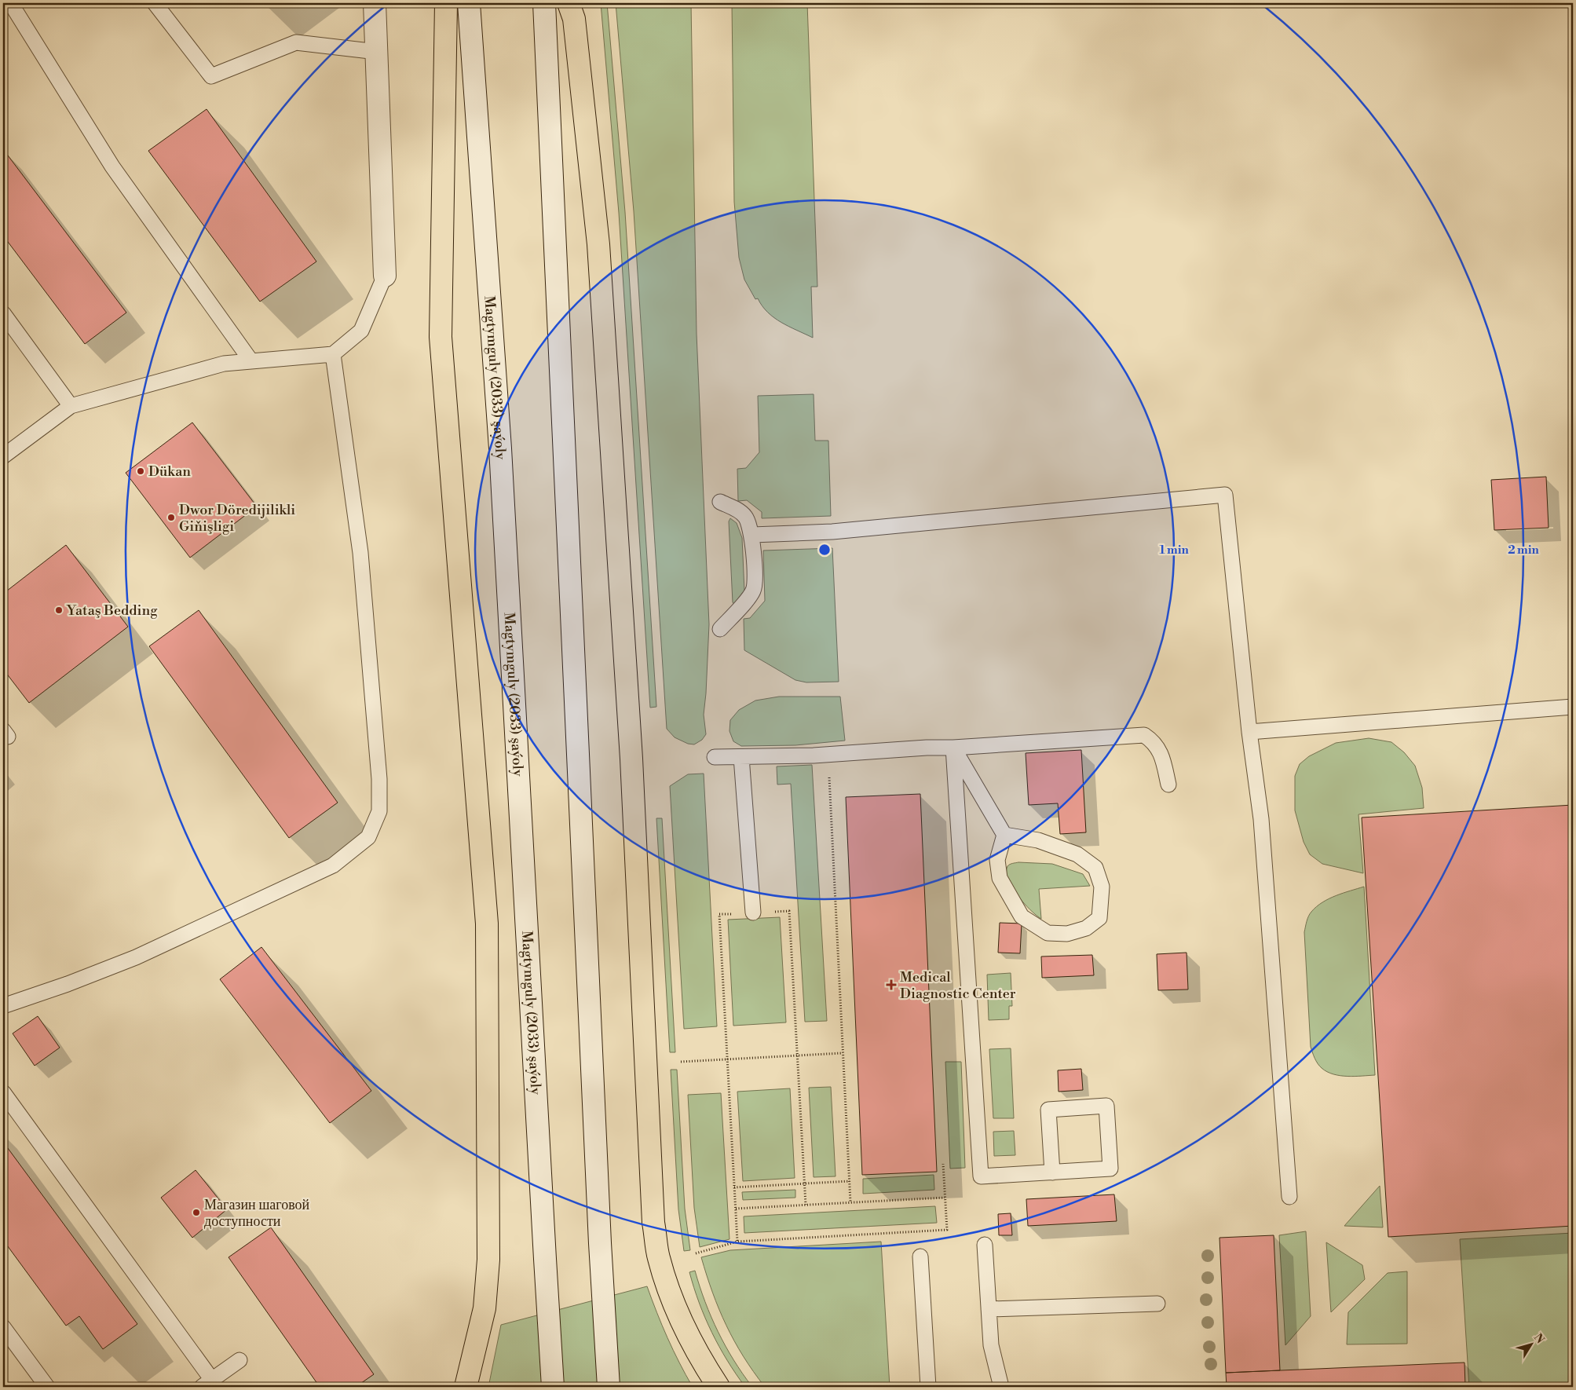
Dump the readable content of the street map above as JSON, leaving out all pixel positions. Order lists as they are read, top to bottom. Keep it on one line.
{"streets":{"main road":["Magtymguly (2033) şaýoly"]},"places":{"other":["Dükan","Dwor Döredijilikli Giňişligi","Yataş Bedding","Магазин шаговой доступности"],"health":["Medical Diagnostic Center"]},"north":"top right","rings":["1 min","2 min"]}
